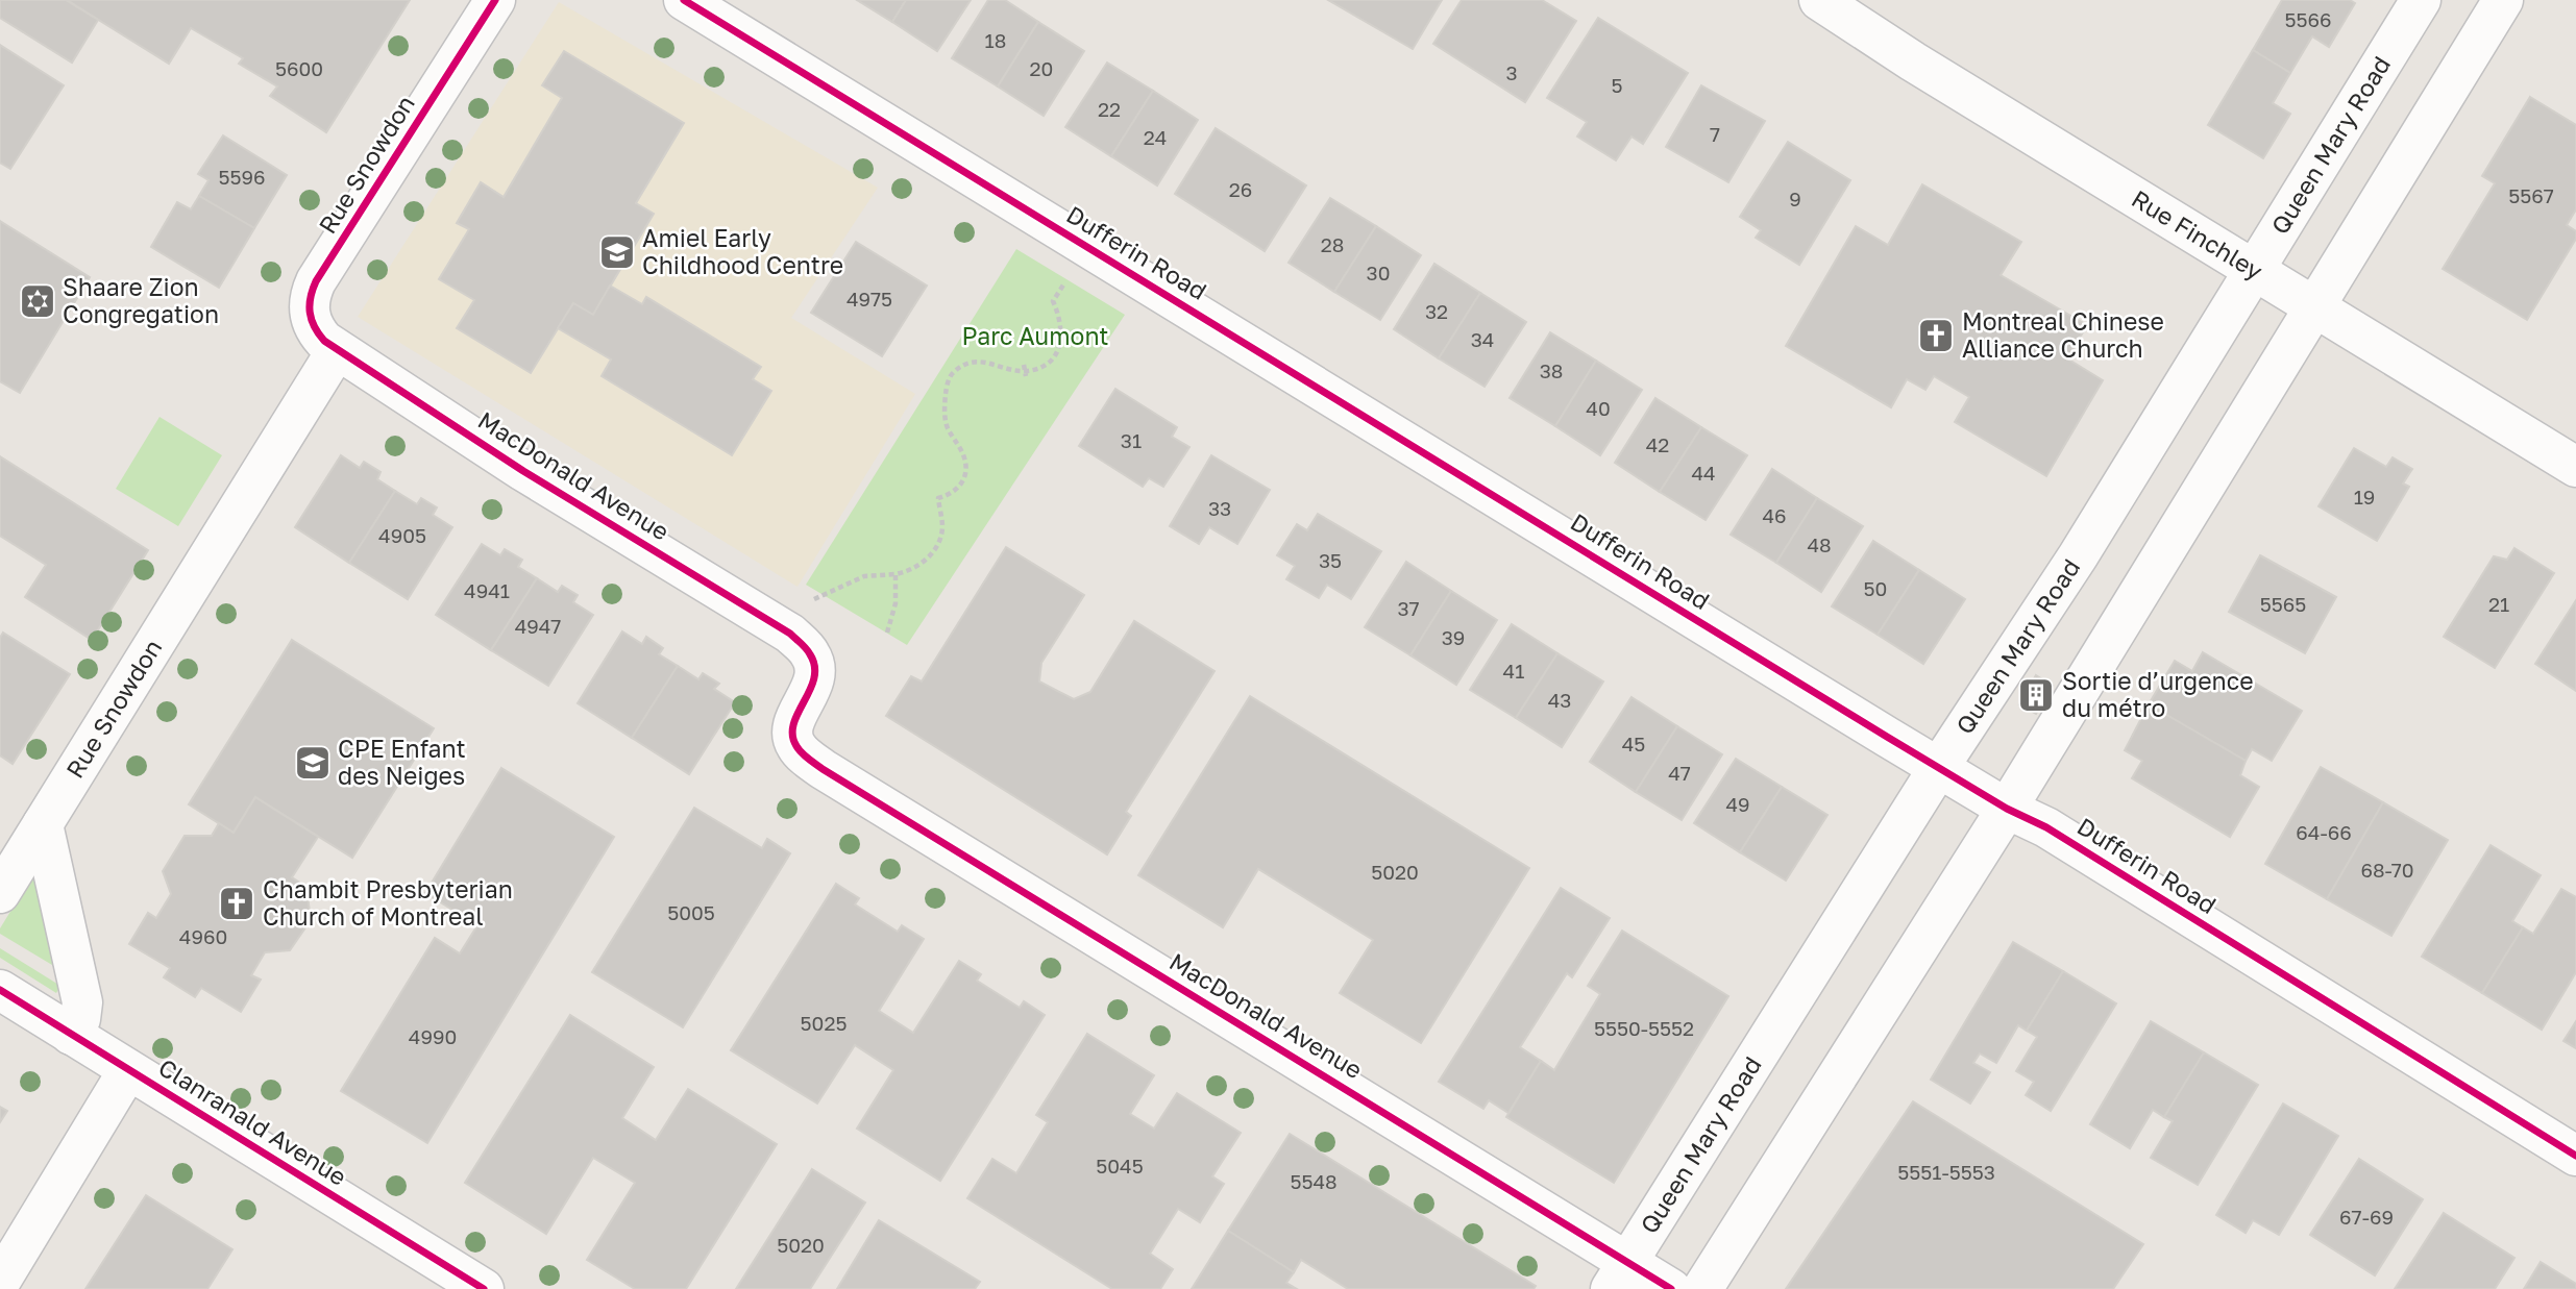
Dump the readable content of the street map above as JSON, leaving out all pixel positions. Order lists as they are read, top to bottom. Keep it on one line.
{"streets":{"street":["Queen Mary Road","Rue Snowdon","Rue Finchley","Dufferin Road","MacDonald Avenue","Clanranald Avenue"]},"crossings":[["Queen Mary Road","Rue Finchley"],["Queen Mary Road","Dufferin Road"],["Queen Mary Road","MacDonald Avenue"],["Rue Snowdon","MacDonald Avenue"]],"parks":["Parc Aumont"],"places":{"school or university":["Amiel Early Childhood Centre","CPE Enfant des Neiges"],"synagogue":["Shaare Zion Congregation"],"church":["Montreal Chinese Alliance Church","Chambit Presbyterian Church of Montreal"],"building":["Sortie d’urgence du métro"]},"house_numbers":["5566","18","5600","20","3","5","22","7","24","5596","26","5567","9","28","30","4975","32","34","38","40","31","42","44","19","33","46","4905","48","35","50","4941","5565","21","37","4947","39","41","43","45","47","49","64-66","68-70","5020","5005","4960","5025","5550-5552","4990","5045","5551-5553","5548","67-69","5020"]}
